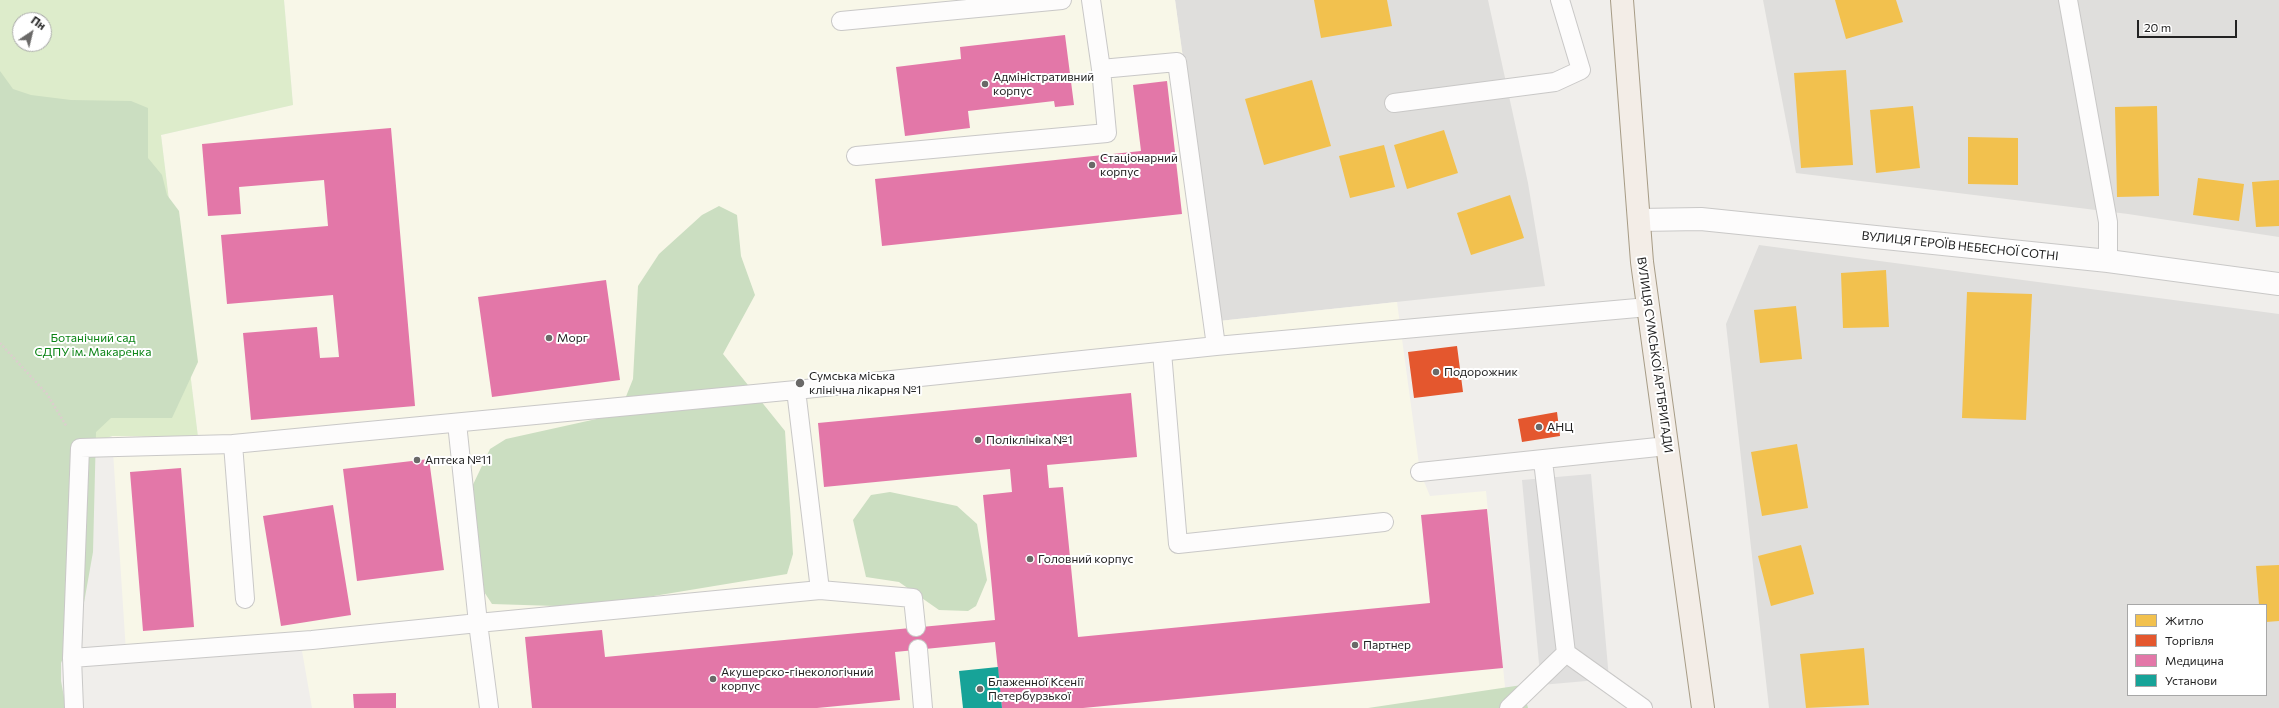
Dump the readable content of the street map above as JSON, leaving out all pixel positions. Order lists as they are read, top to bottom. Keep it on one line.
{"streets":{"main road":["ВУЛИЦЯ СУМСЬКОЇ АРТБРИГАДИ"],"street":["ВУЛИЦЯ ГЕРОЇВ НЕБЕСНОЇ СОТНІ"]},"crossings":[["ВУЛИЦЯ ГЕРОЇВ НЕБЕСНОЇ СОТНІ","ВУЛИЦЯ СУМСЬКОЇ АРТБРИГАДИ"]],"parks":["Ботанічний сад СДПУ ім. Макаренка"],"places":["Адміністративний корпус","Стаціонарний корпус","Морг","Подорожник","Сумська міська клінічна лікарня №1","АНЦ","Поліклініка №1","Аптека №11","Головний корпус","Партнер","Акушерско-гінекологічний корпус","Блаженної Ксенії Петербурзької"],"legend":["Житло","Торгівля","Медицина","Установи"],"scale_bar":"20 m","north":"top right"}
